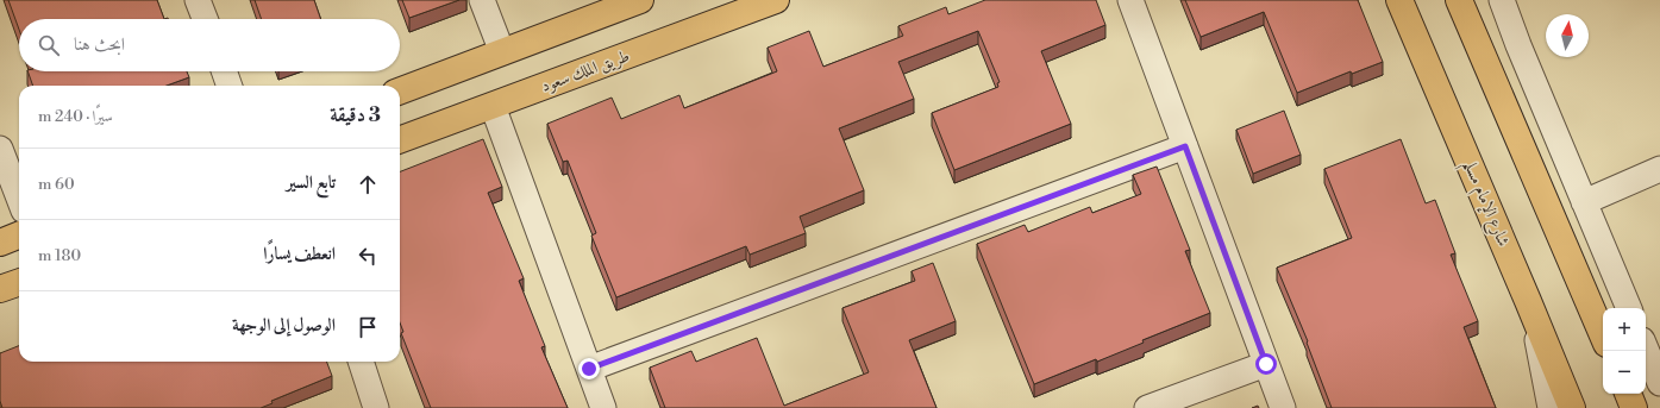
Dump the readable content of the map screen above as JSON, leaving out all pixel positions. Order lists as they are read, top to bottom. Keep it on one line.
{"streets":{"main road":["طريق الملك سعود","شارع الإمام مسلم"]},"north":"top","page":{"search":"ابحث هنا","heading":["3 دقيقة","سيرًا · 240 m"],"list":[["تابع السير","60 m"],["انعطف يسارًا","180 m"],"الوصول إلى الوجهة"],"map_buttons":["+","−"]}}
